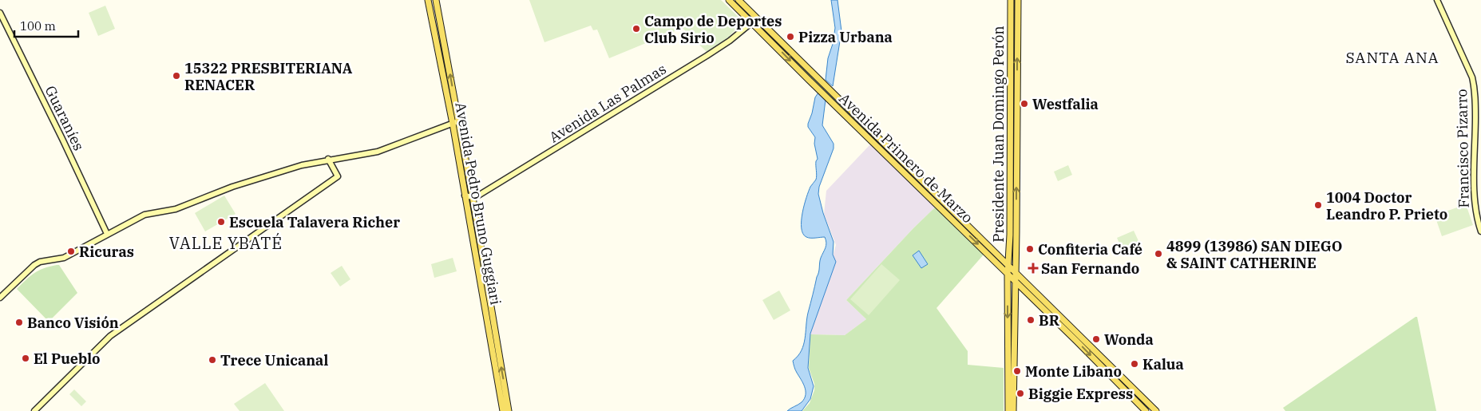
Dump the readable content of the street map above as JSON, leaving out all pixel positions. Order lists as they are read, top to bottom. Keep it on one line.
{"streets":{"main road":["Avenida Las Palmas","Guaraníes","Presidente Juan Domingo Perón","Francisco Pizarro","Avenida Primero de Marzo","Avenida Pedro Bruno Guggiari"]},"crossings":[["Avenida Las Palmas","Avenida Primero de Marzo"],["Avenida Las Palmas","Avenida Pedro Bruno Guggiari"],["Presidente Juan Domingo Perón","Avenida Primero de Marzo"]],"districts":["SANTA ANA","VALLE YBATÉ"],"places":{"other":["Campo de Deportes Club Sirio","Pizza Urbana","15322 PRESBITERIANA RENACER","Westfalia","1004 Doctor Leandro P. Prieto","Escuela Talavera Richer","Confiteria Café","Ricuras","4899 (13986) SAN DIEGO & SAINT CATHERINE","BR","Banco Visión","Wonda","El Pueblo","Trece Unicanal","Kalua","Monte Libano","Biggie Express"],"health":["San Fernando"]},"scale_bar":"100 m"}
